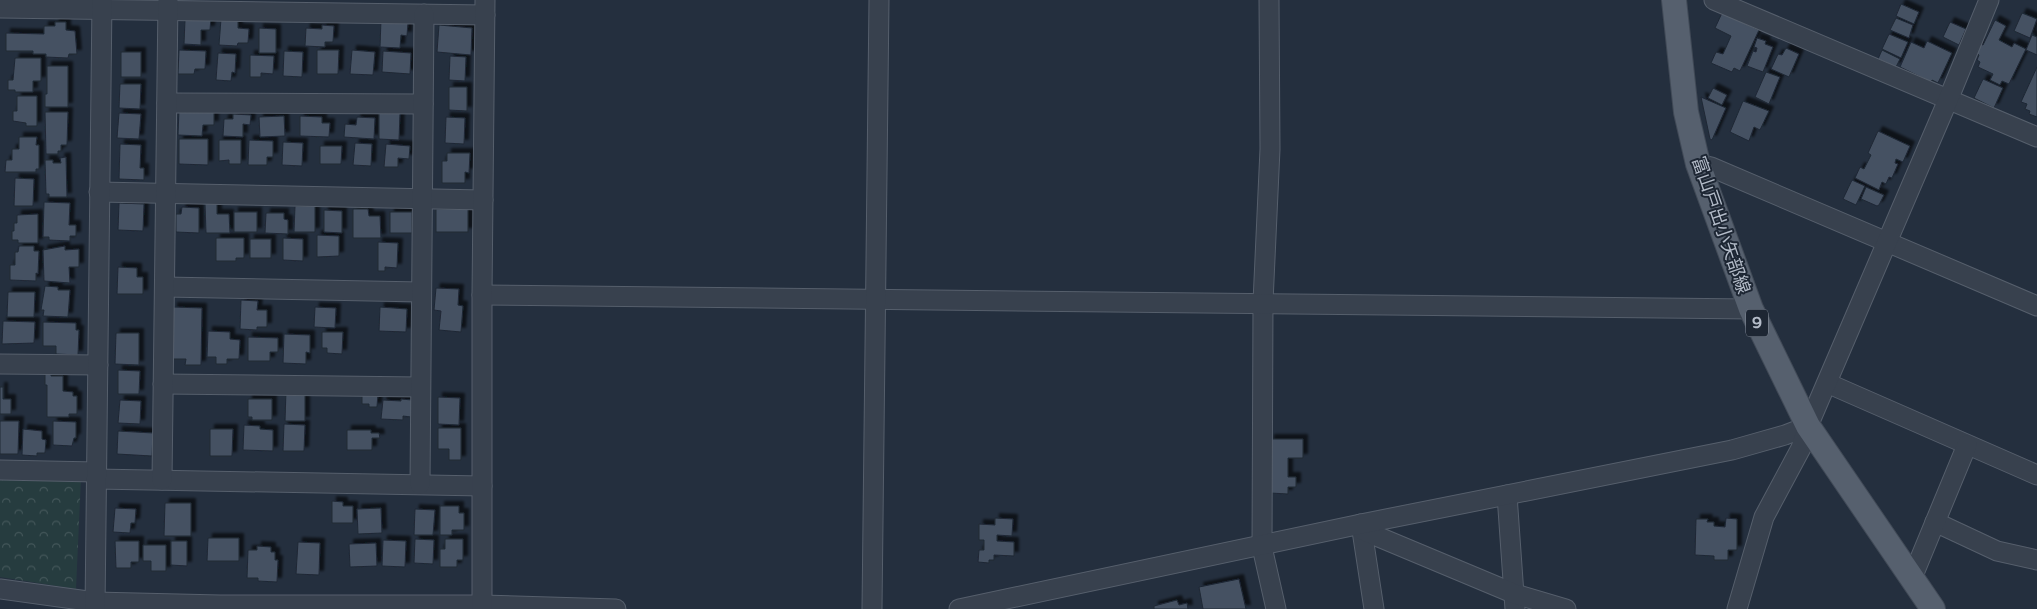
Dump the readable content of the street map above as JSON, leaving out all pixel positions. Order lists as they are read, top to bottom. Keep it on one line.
{"streets":{"main road":["富山戸出小矢部線","9"]}}
